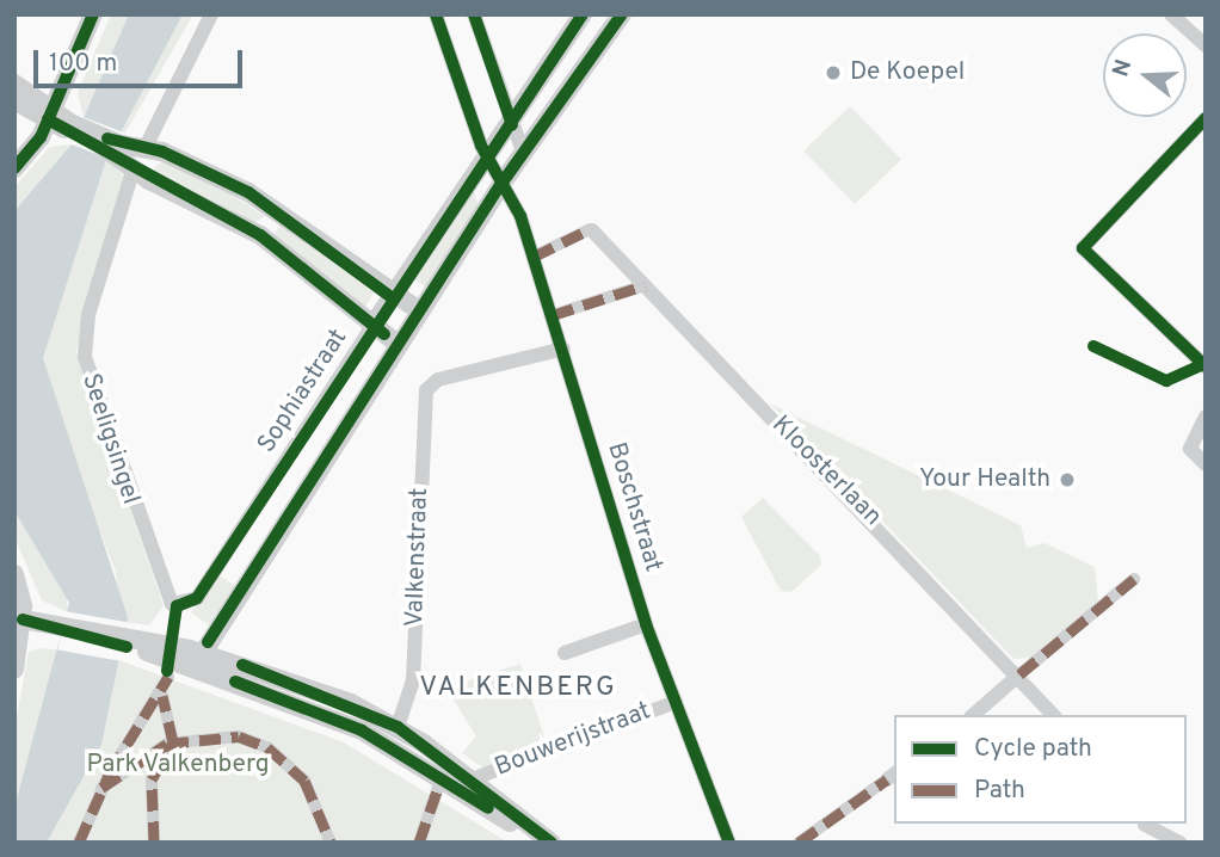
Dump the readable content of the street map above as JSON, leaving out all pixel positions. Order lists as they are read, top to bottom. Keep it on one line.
{"streets":{"street":["Sophiastraat","Seeligsingel","Kloosterlaan","Boschstraat","Valkenstraat","Bouwerijstraat"]},"crossings":[["Sophiastraat","Seeligsingel"],["Boschstraat","Valkenstraat"],["Boschstraat","Bouwerijstraat"]],"districts":["VALKENBERG"],"parks":["Park Valkenberg"],"places":["De Koepel","Your Health"],"legend":["Cycle path","Path"],"scale_bar":"100 m","north":"left"}
